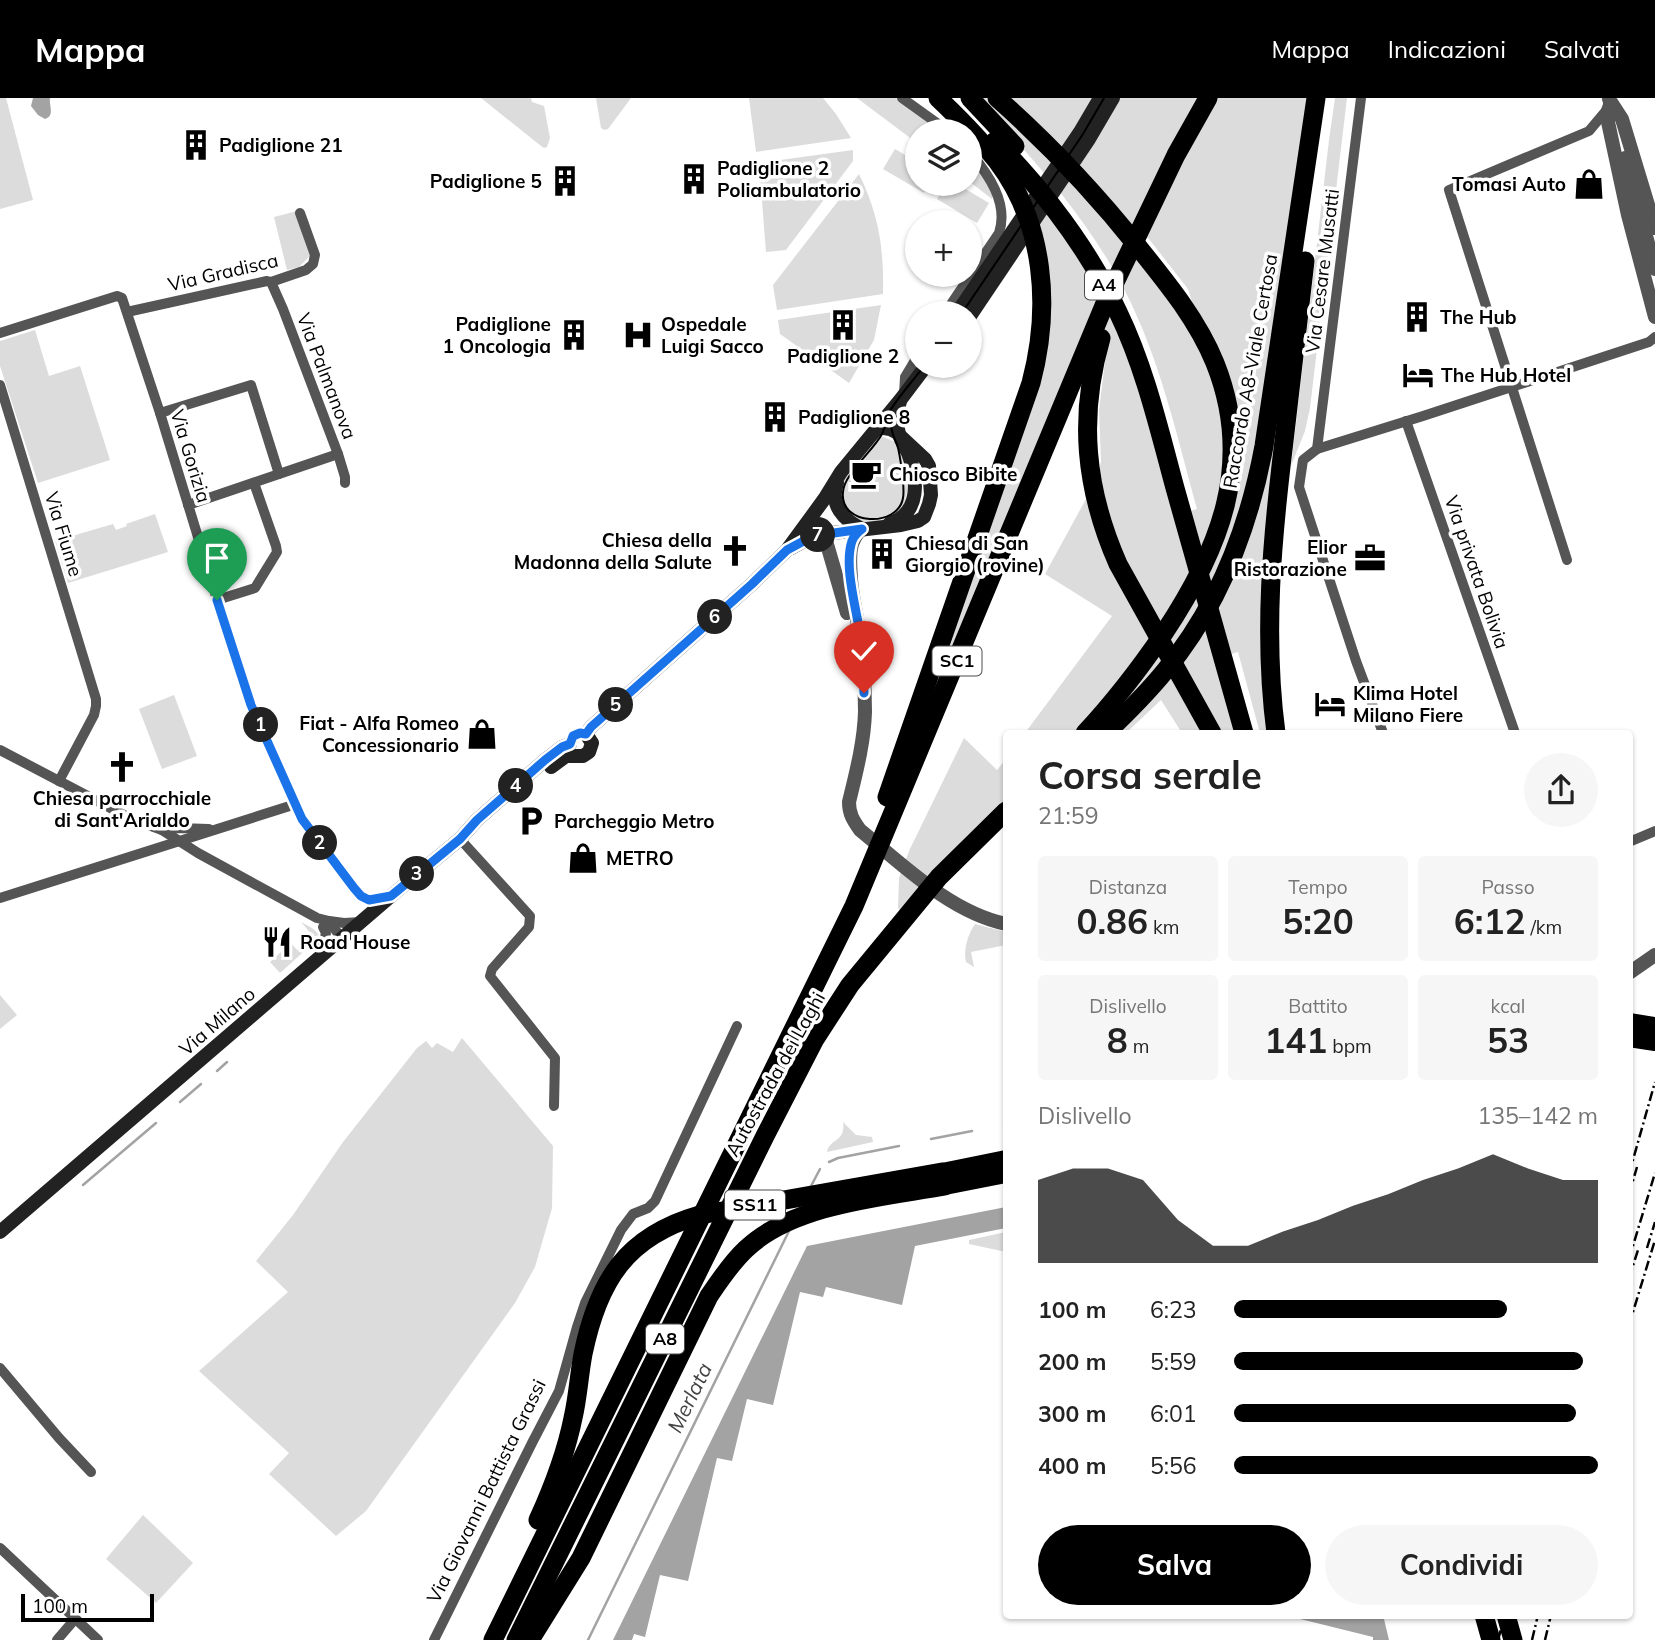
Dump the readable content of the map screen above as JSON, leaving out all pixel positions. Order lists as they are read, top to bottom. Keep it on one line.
{"streets":{"highway":["A4","Raccordo A8-Viale Certosa","SC1","Autostrada dei Laghi","SS11","A8"],"main road":["Via Milano"],"street":["Via Cesare Musatti","Via Gradisca","Via Palmanova","Via Gorizia","Via Fiume","Via privata Bolivia","Via Giovanni Battista Grassi"]},"crossings":[["Via Gradisca","Via Palmanova"],["Via Gradisca","Via Gorizia"],["Via Gorizia","Via Milano"],["SC1","Autostrada dei Laghi"]],"water":["Merlata"],"places":{"building":["Padiglione 21","Padiglione 2 Poliambulatorio","Padiglione 5","The Hub","Padiglione 2","Padiglione 1 Oncologia","Padiglione 8","Chiesa di San Giorgio (rovine)"],"shop":["Tomasi Auto","Fiat - Alfa Romeo Concessionario","METRO"],"hospital":["Ospedale Luigi Sacco"],"hotel":["The Hub Hotel","Klima Hotel Milano Fiere"],"cafe":["Chiosco Bibite"],"church":["Chiesa della Madonna della Salute","Chiesa parrocchiale di Sant'Arialdo"],"office":["Elior Ristorazione"],"parking":["Parcheggio Metro"],"restaurant":["Road House"]},"scale_bar":"100 m","page":{"header":"Mappa","nav":["Mappa","Indicazioni","Salvati"],"map_buttons":["+","−"],"pins":["7","6","5","1","4","2","3"],"heading":["Corsa serale","21:59"],"stats":[["Distanza","0.86 km"],["Tempo","5:20"],["Passo","6:12 /km"],["Dislivello","8 m"],["Battito","141 bpm"],["kcal","53"]],"chart":["Dislivello","135–142 m"],"list":[{"name":"100 m","note":"6:23"},{"name":"200 m","note":"5:59"},{"name":"300 m","note":"6:01"},{"name":"400 m","note":"5:56"}],"buttons":["Salva","Condividi"],"scale":"100 m"}}
